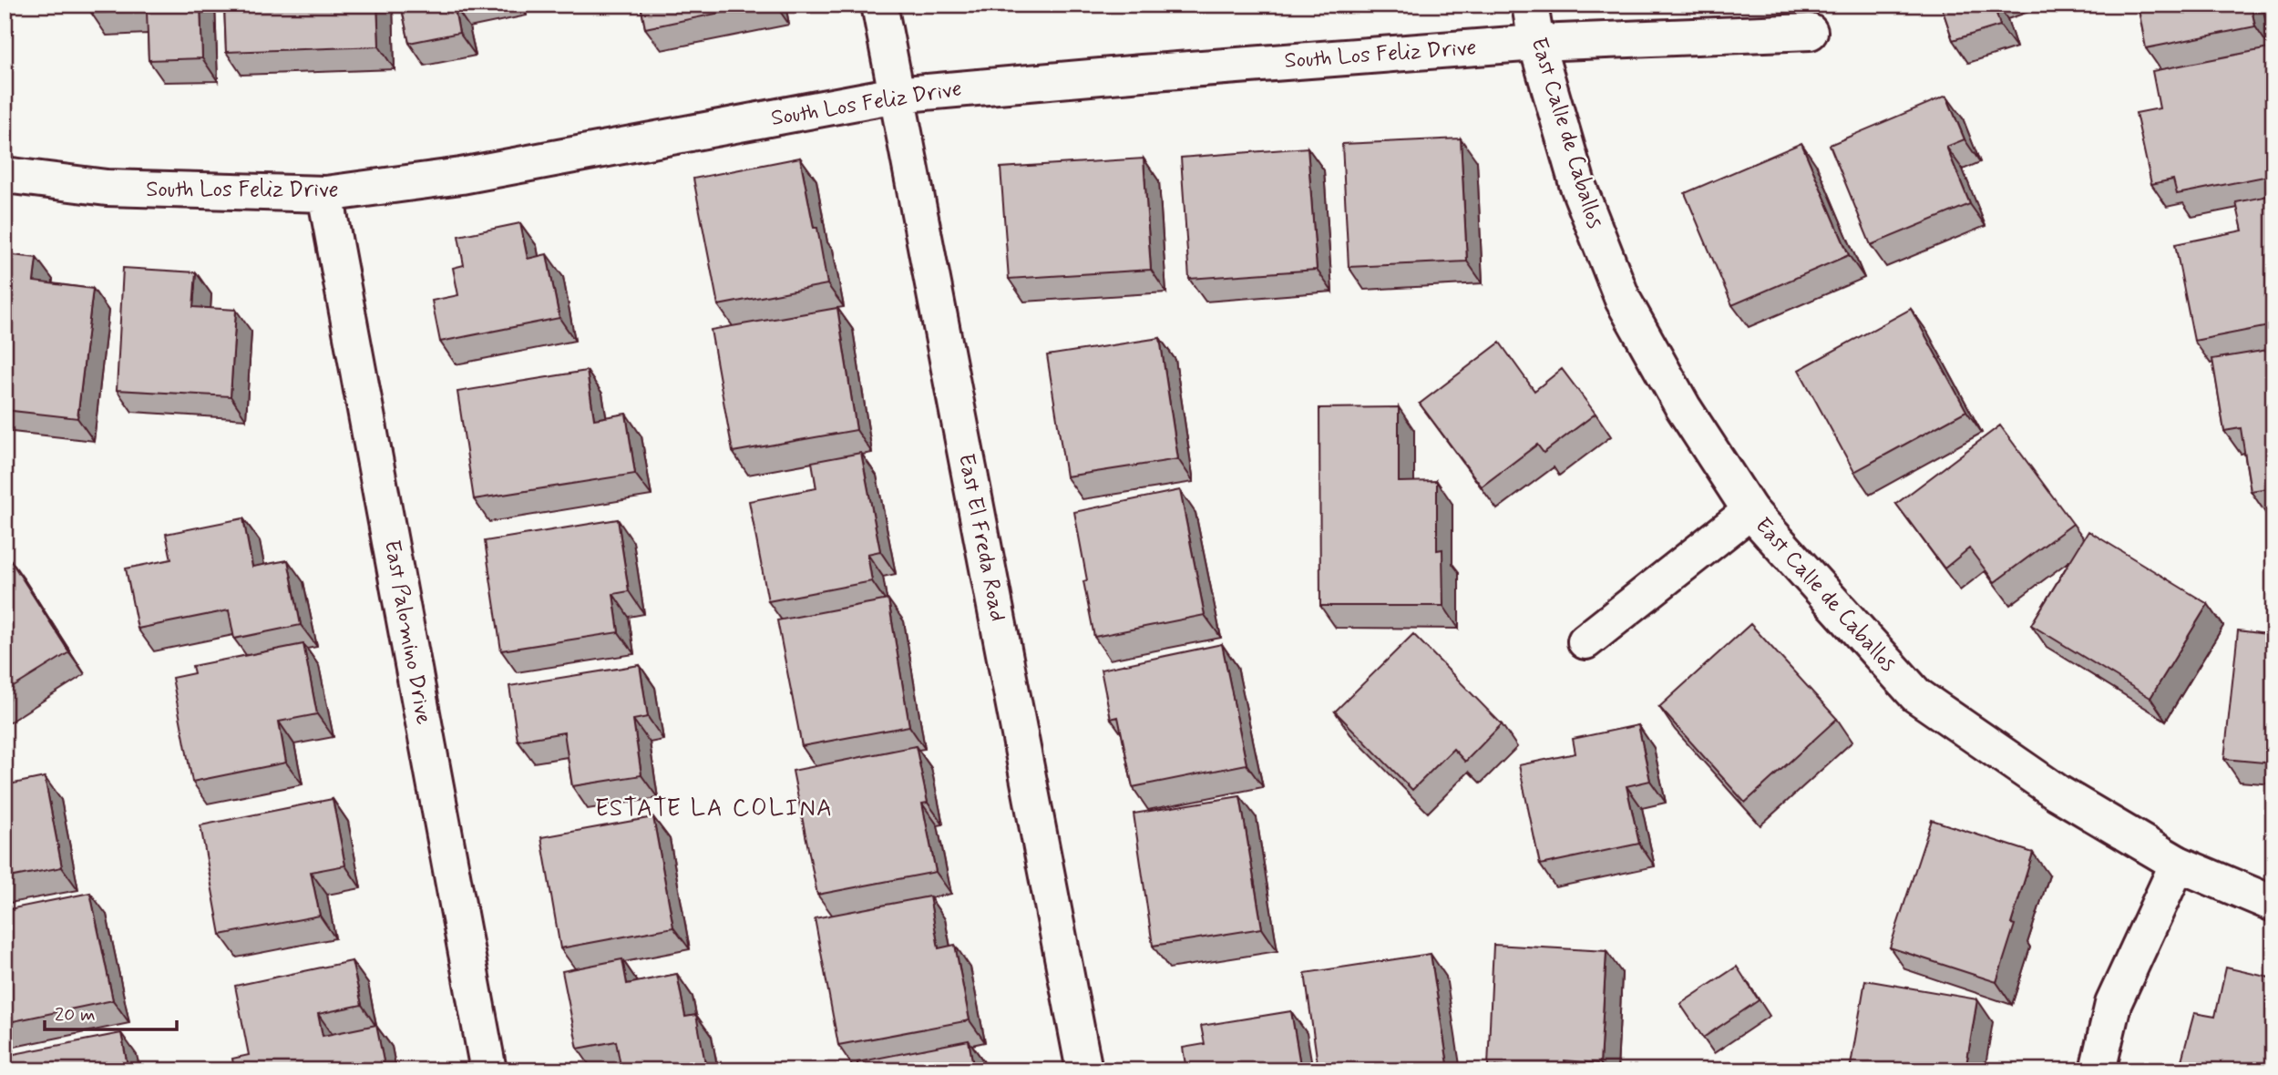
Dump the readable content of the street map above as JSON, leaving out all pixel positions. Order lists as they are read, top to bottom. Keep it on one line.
{"streets":{"street":["South Los Feliz Drive","East Calle de Caballos","East El Freda Road","East Palomino Drive"]},"crossings":[["South Los Feliz Drive","East Calle de Caballos"],["South Los Feliz Drive","East El Freda Road"],["South Los Feliz Drive","East Palomino Drive"]],"districts":["ESTATE LA COLINA"],"scale_bar":"20 m"}
